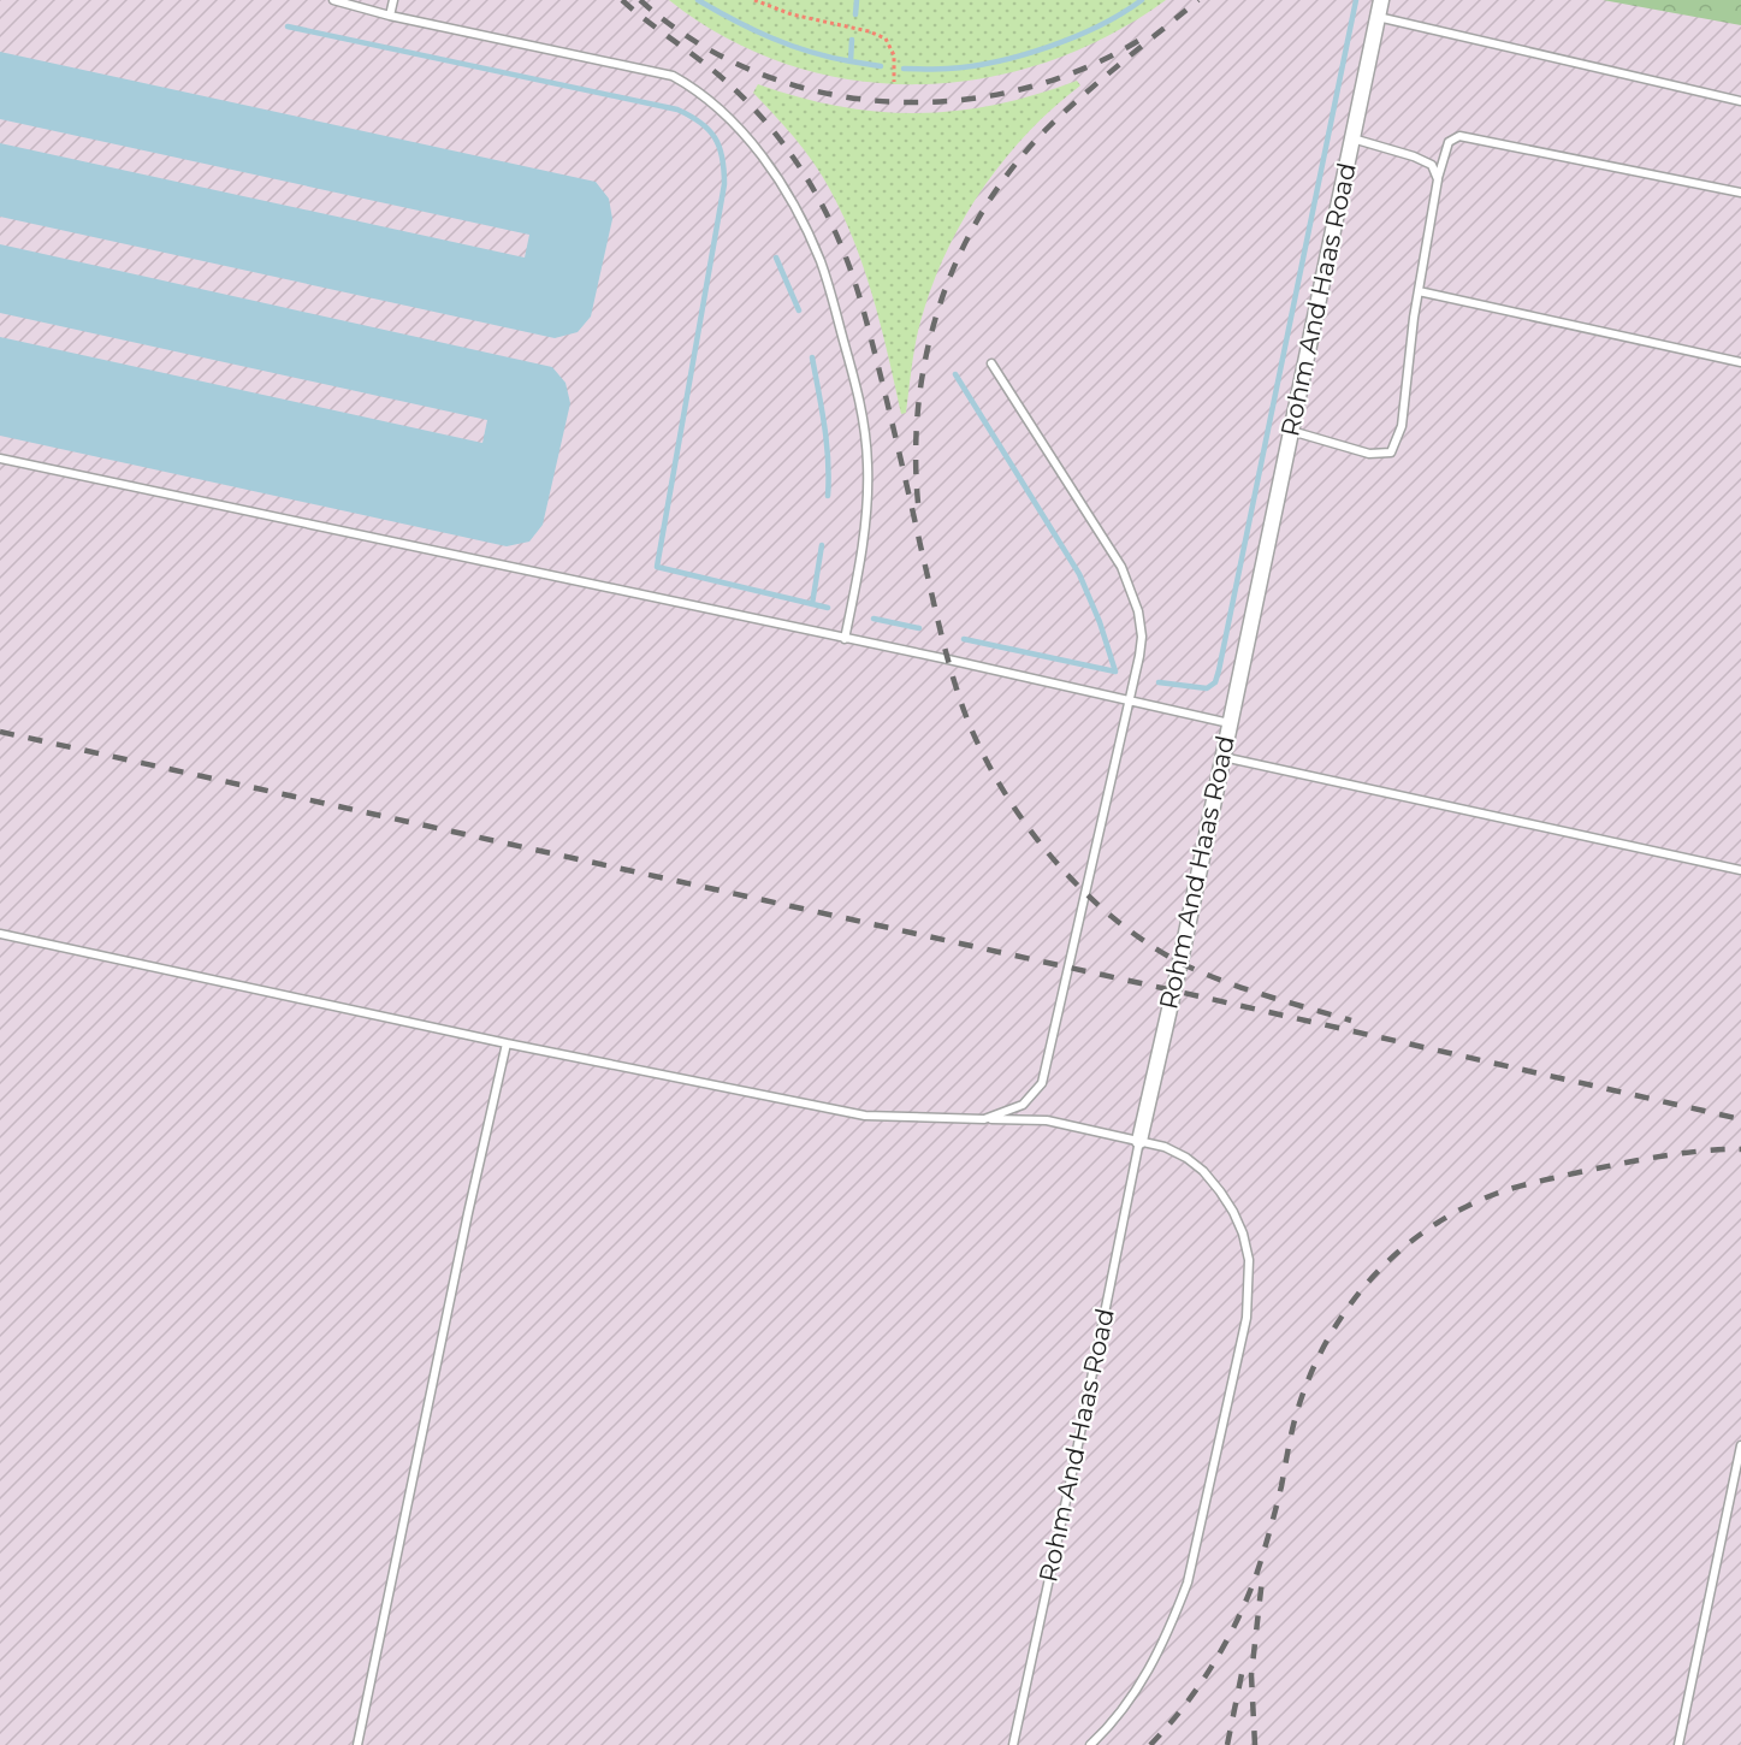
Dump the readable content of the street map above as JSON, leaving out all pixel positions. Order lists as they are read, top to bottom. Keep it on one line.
{"streets":{"street":["Rohm And Haas Road"]}}
